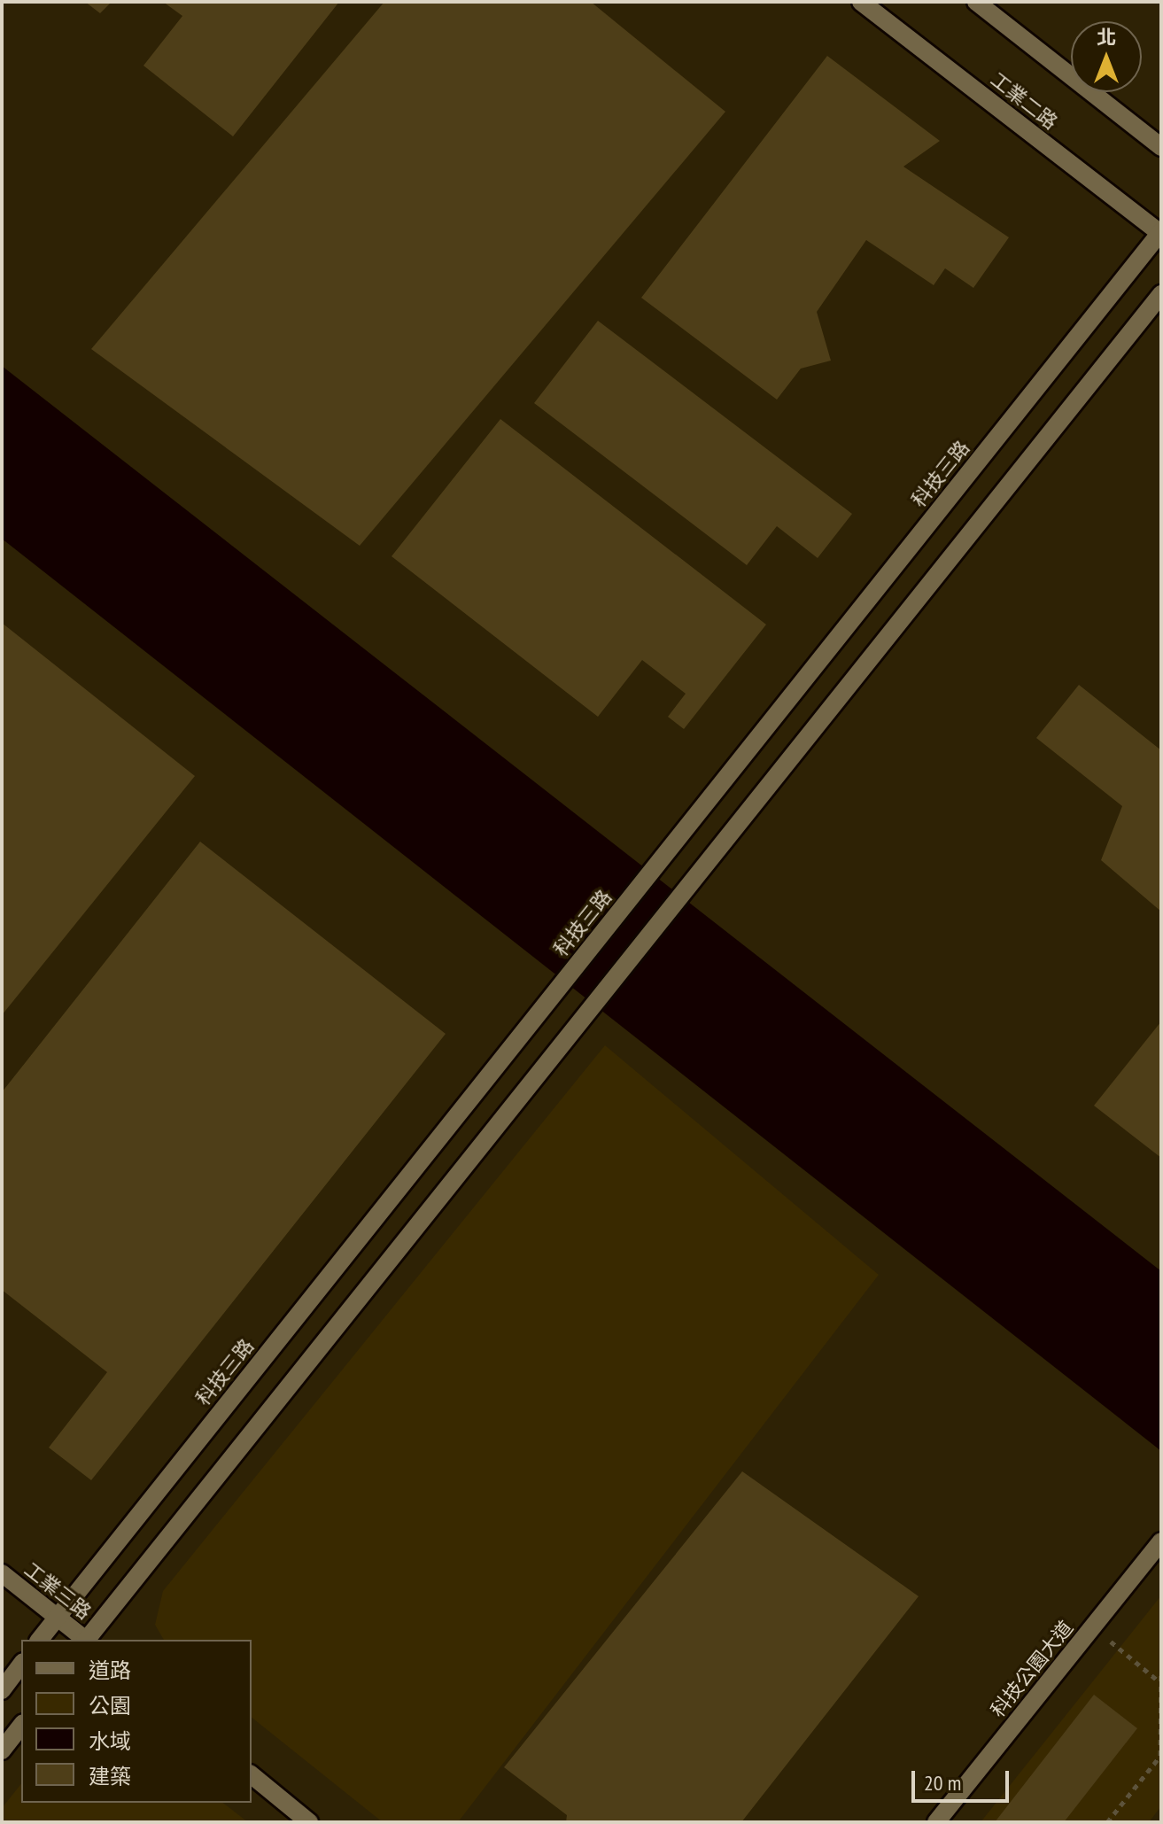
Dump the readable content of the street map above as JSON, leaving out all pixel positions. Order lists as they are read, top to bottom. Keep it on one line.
{"streets":{"street":["工業二路","科技三路","工業三路","科技公園大道"]},"crossings":[["工業二路","科技三路"],["科技三路","工業三路"]],"legend":["道路","公園","水域","建築"],"scale_bar":"20 m","north":"top"}
